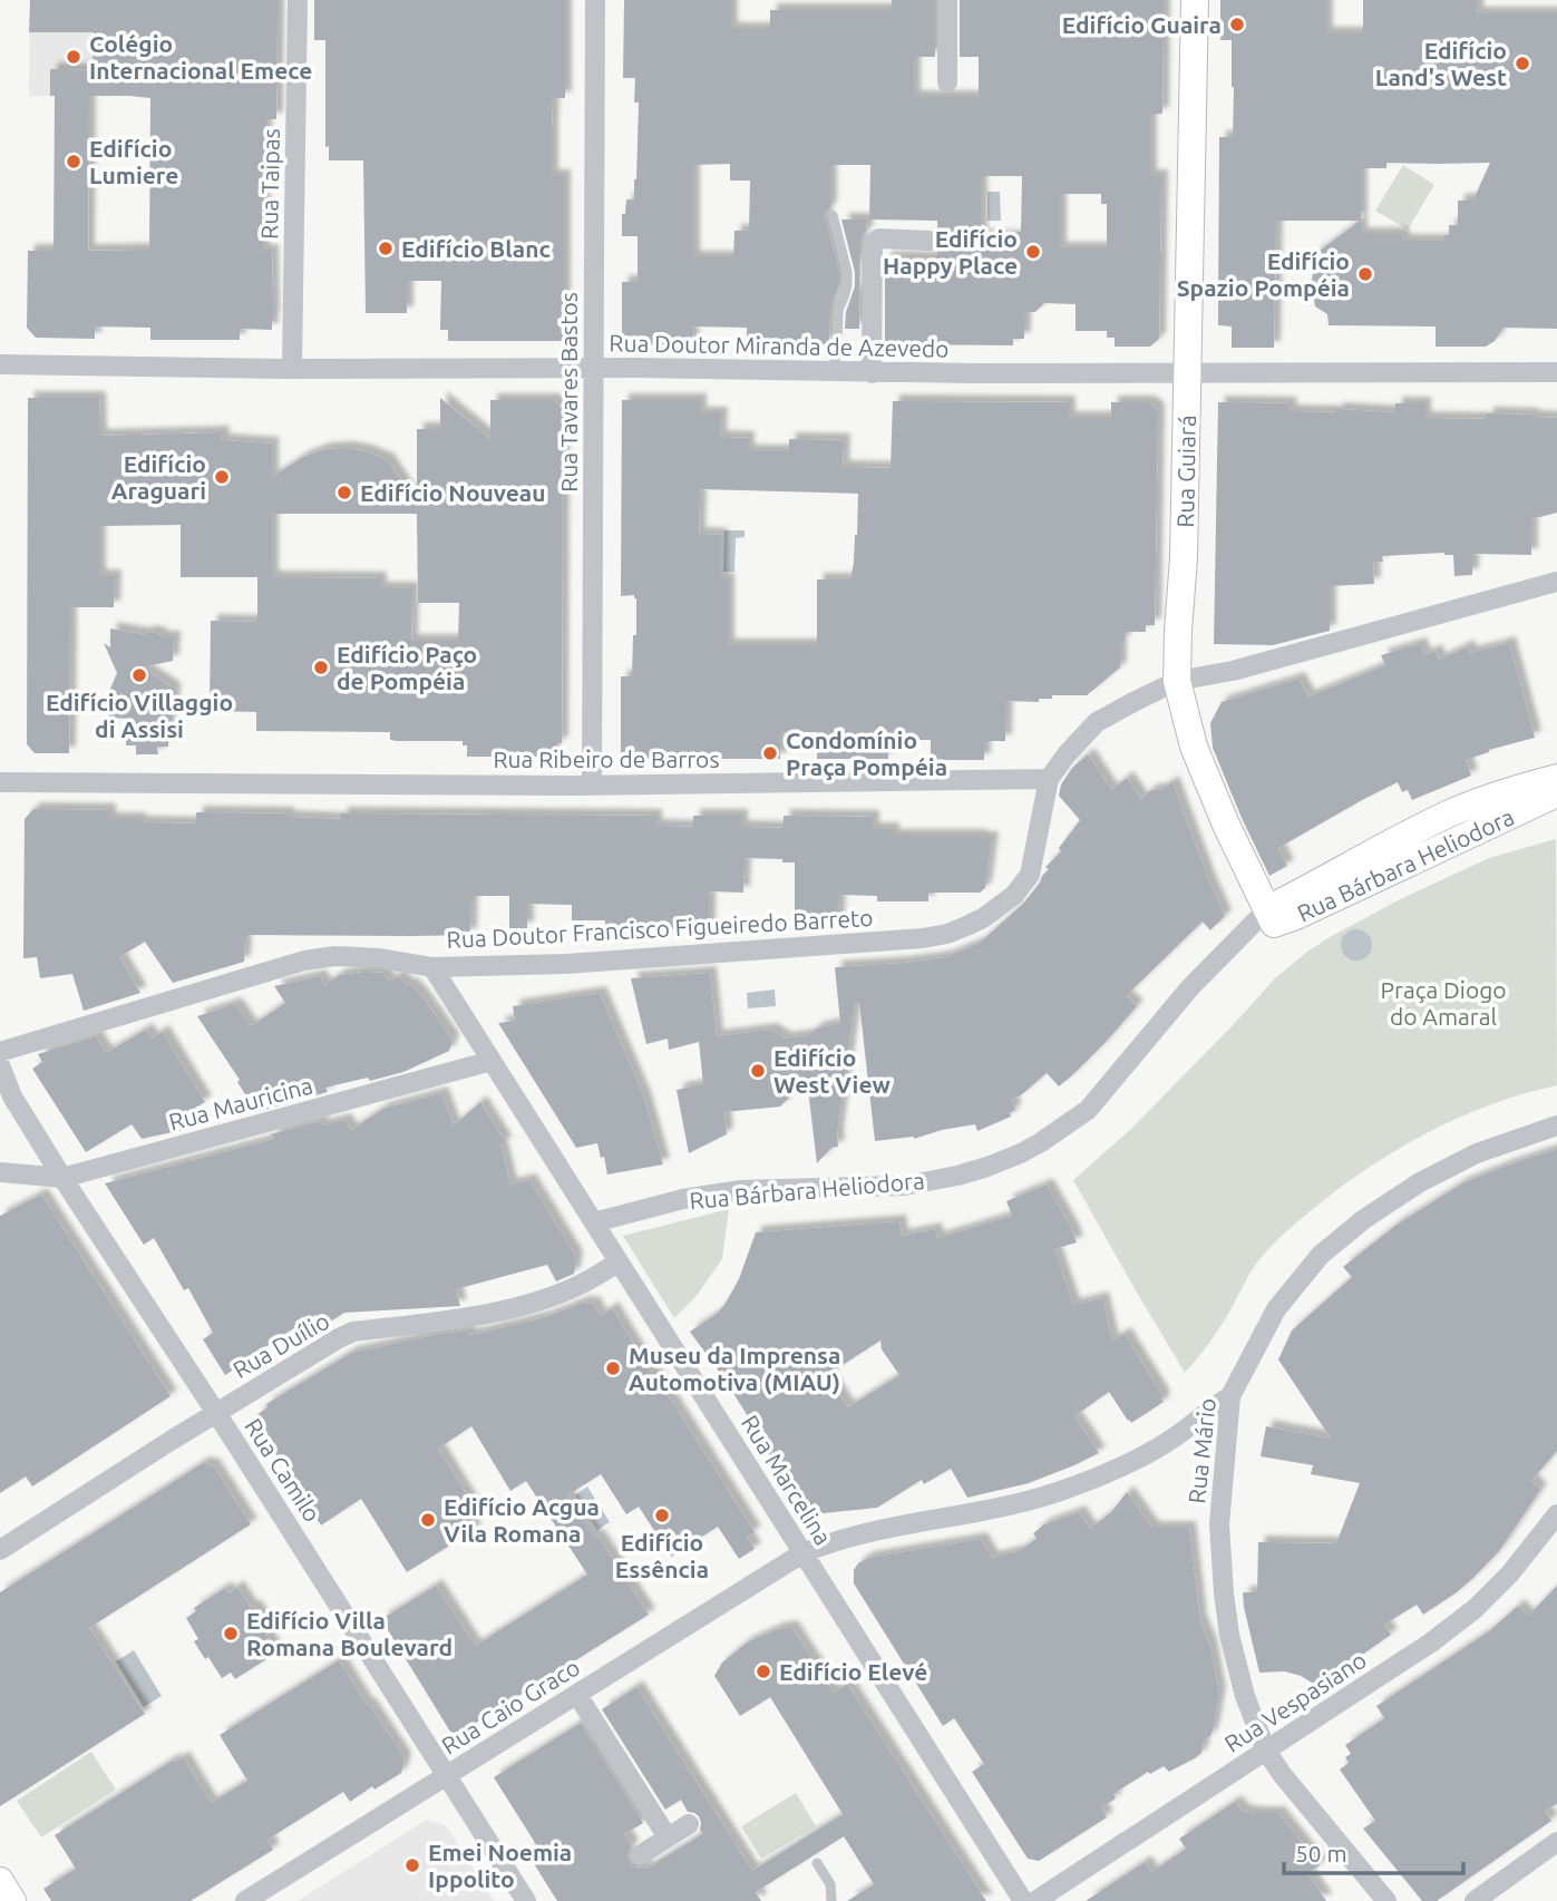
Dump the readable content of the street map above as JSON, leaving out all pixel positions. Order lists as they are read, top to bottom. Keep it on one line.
{"streets":{"street":["Rua Taipas","Rua Doutor Miranda de Azevedo","Rua Tavares Bastos","Rua Guiará","Rua Ribeiro de Barros","Rua Bárbara Heliodora","Rua Doutor Francisco Figueiredo Barreto","Rua Mauricina","Rua Duílio","Rua Mário","Rua Camilo","Rua Marcelina","Rua Vespasiano","Rua Caio Graco"]},"crossings":[["Rua Taipas","Rua Doutor Miranda de Azevedo"],["Rua Doutor Miranda de Azevedo","Rua Tavares Bastos"],["Rua Doutor Miranda de Azevedo","Rua Guiará"],["Rua Tavares Bastos","Rua Ribeiro de Barros"],["Rua Guiará","Rua Bárbara Heliodora"],["Rua Ribeiro de Barros","Rua Doutor Francisco Figueiredo Barreto"],["Rua Bárbara Heliodora","Rua Marcelina"],["Rua Doutor Francisco Figueiredo Barreto","Rua Marcelina"],["Rua Mauricina","Rua Camilo"],["Rua Mauricina","Rua Marcelina"],["Rua Duílio","Rua Camilo"],["Rua Duílio","Rua Marcelina"],["Rua Mário","Rua Vespasiano"],["Rua Mário","Rua Caio Graco"],["Rua Camilo","Rua Caio Graco"],["Rua Marcelina","Rua Caio Graco"]],"parks":["Praça Diogo do Amaral"],"places":["Edifício Guaira","Colégio Internacional Emece","Edifício Land's West","Edifício Lumiere","Edifício Blanc","Edifício Happy Place","Edifício Spazio Pompéia","Edifício Araguari","Edifício Nouveau","Edifício Paço de Pompéia","Edifício Villaggio di Assisi","Condomínio Praça Pompéia","Edifício West View","Museu da Imprensa Automotiva (MIAU)","Edifício Essência","Edifício Acgua Vila Romana","Edifício Villa Romana Boulevard","Edifício Elevé","Emei Noemia Ippolito"],"scale_bar":"50 m"}
